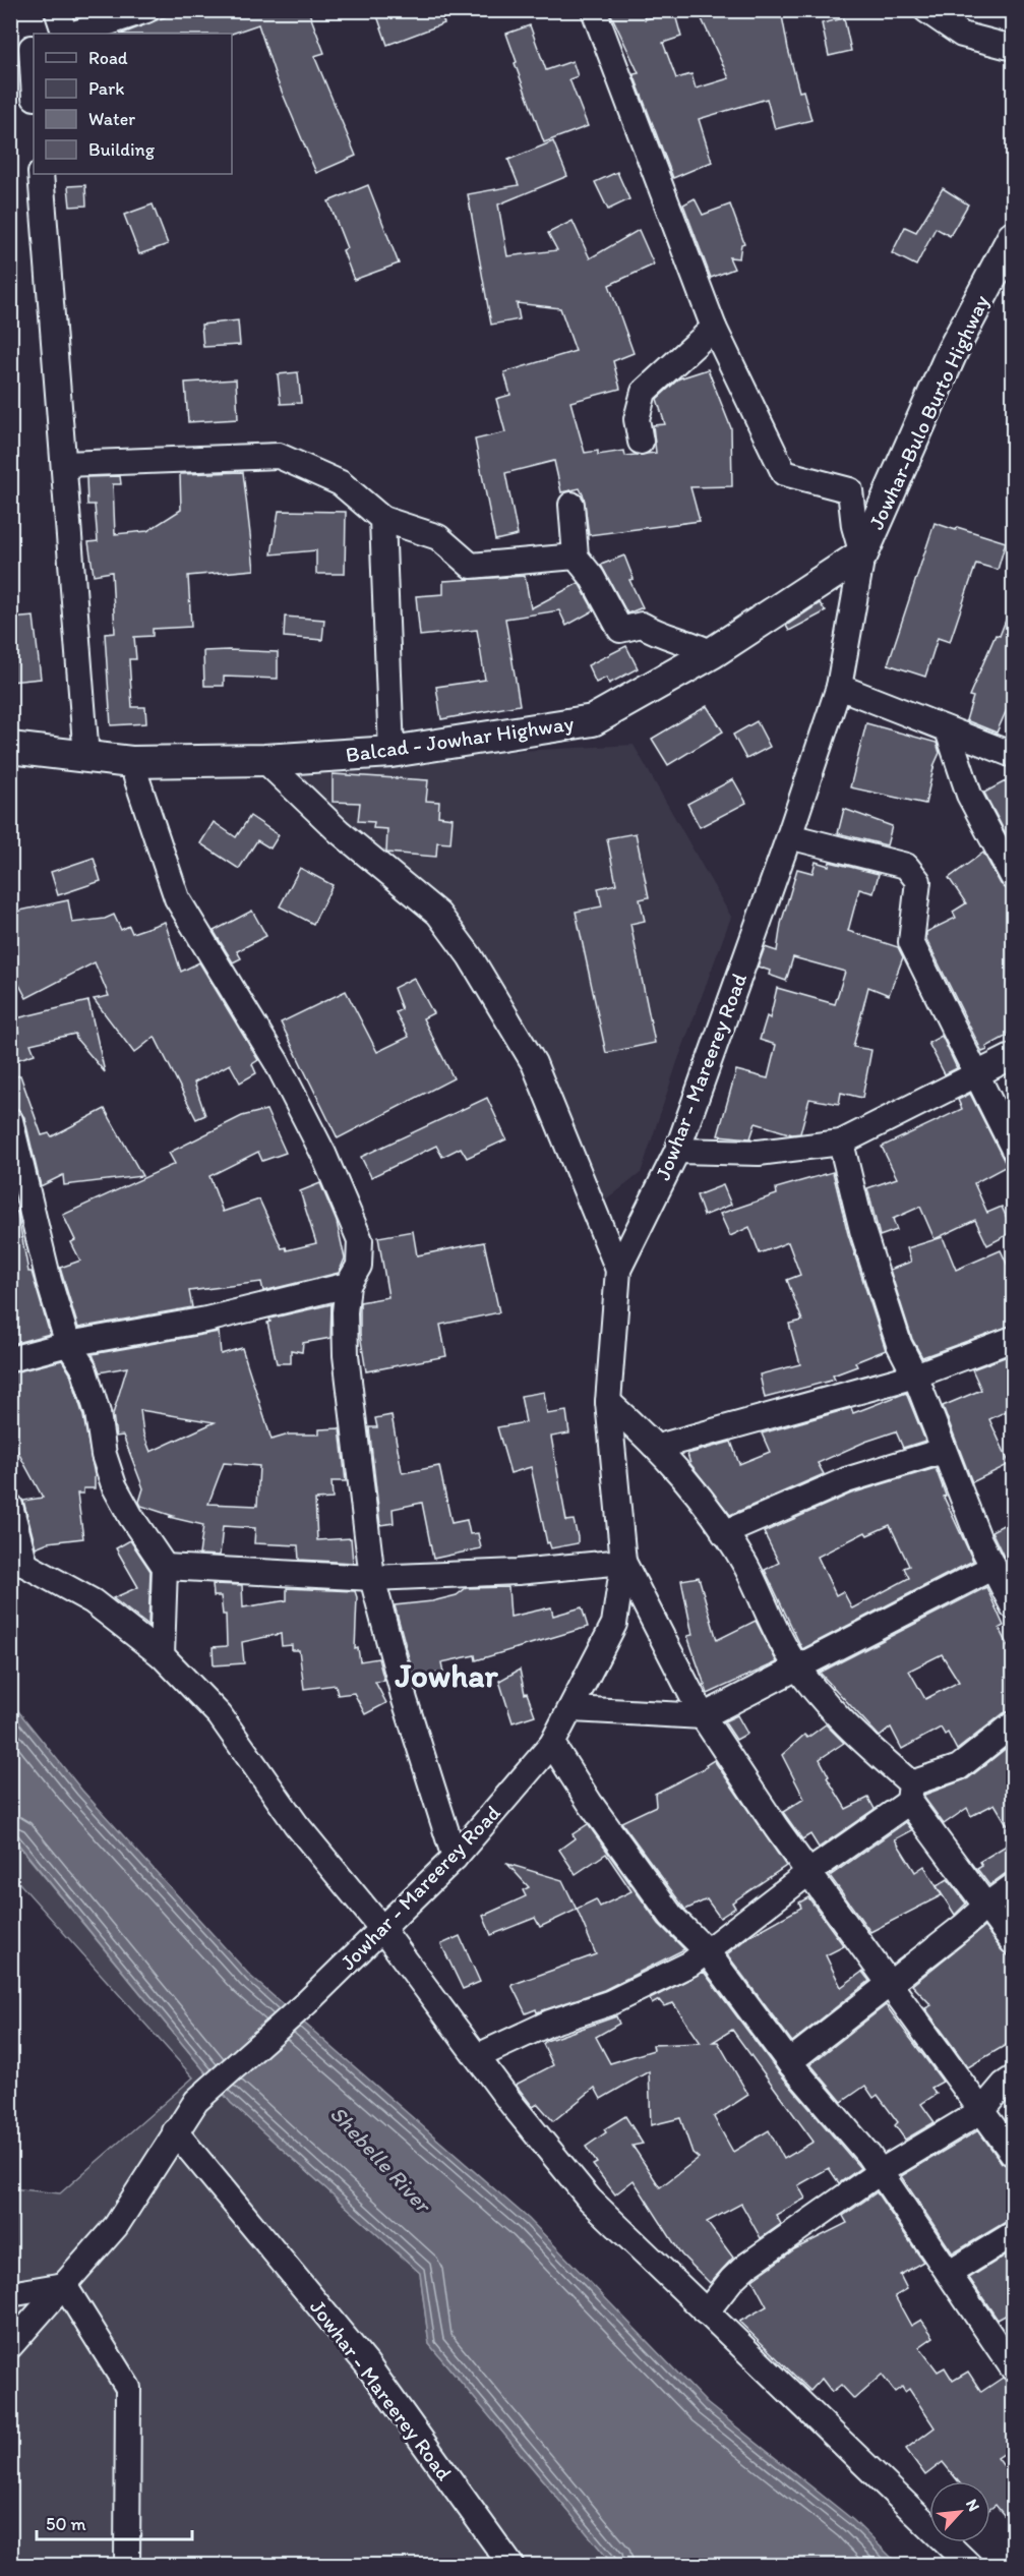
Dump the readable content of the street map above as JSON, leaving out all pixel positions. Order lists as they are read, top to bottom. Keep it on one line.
{"streets":{"main road":["Jowhar-Bulo Burto Highway","Balcad - Jowhar Highway"],"street":["Jowhar - Mareerey Road"]},"crossings":[["Jowhar-Bulo Burto Highway","Balcad - Jowhar Highway"],["Jowhar-Bulo Burto Highway","Jowhar - Mareerey Road"],["Balcad - Jowhar Highway","Jowhar - Mareerey Road"]],"districts":["Jowhar"],"water":["Shebelle River"],"legend":["Road","Park","Water","Building"],"scale_bar":"50 m","north":"top right"}
